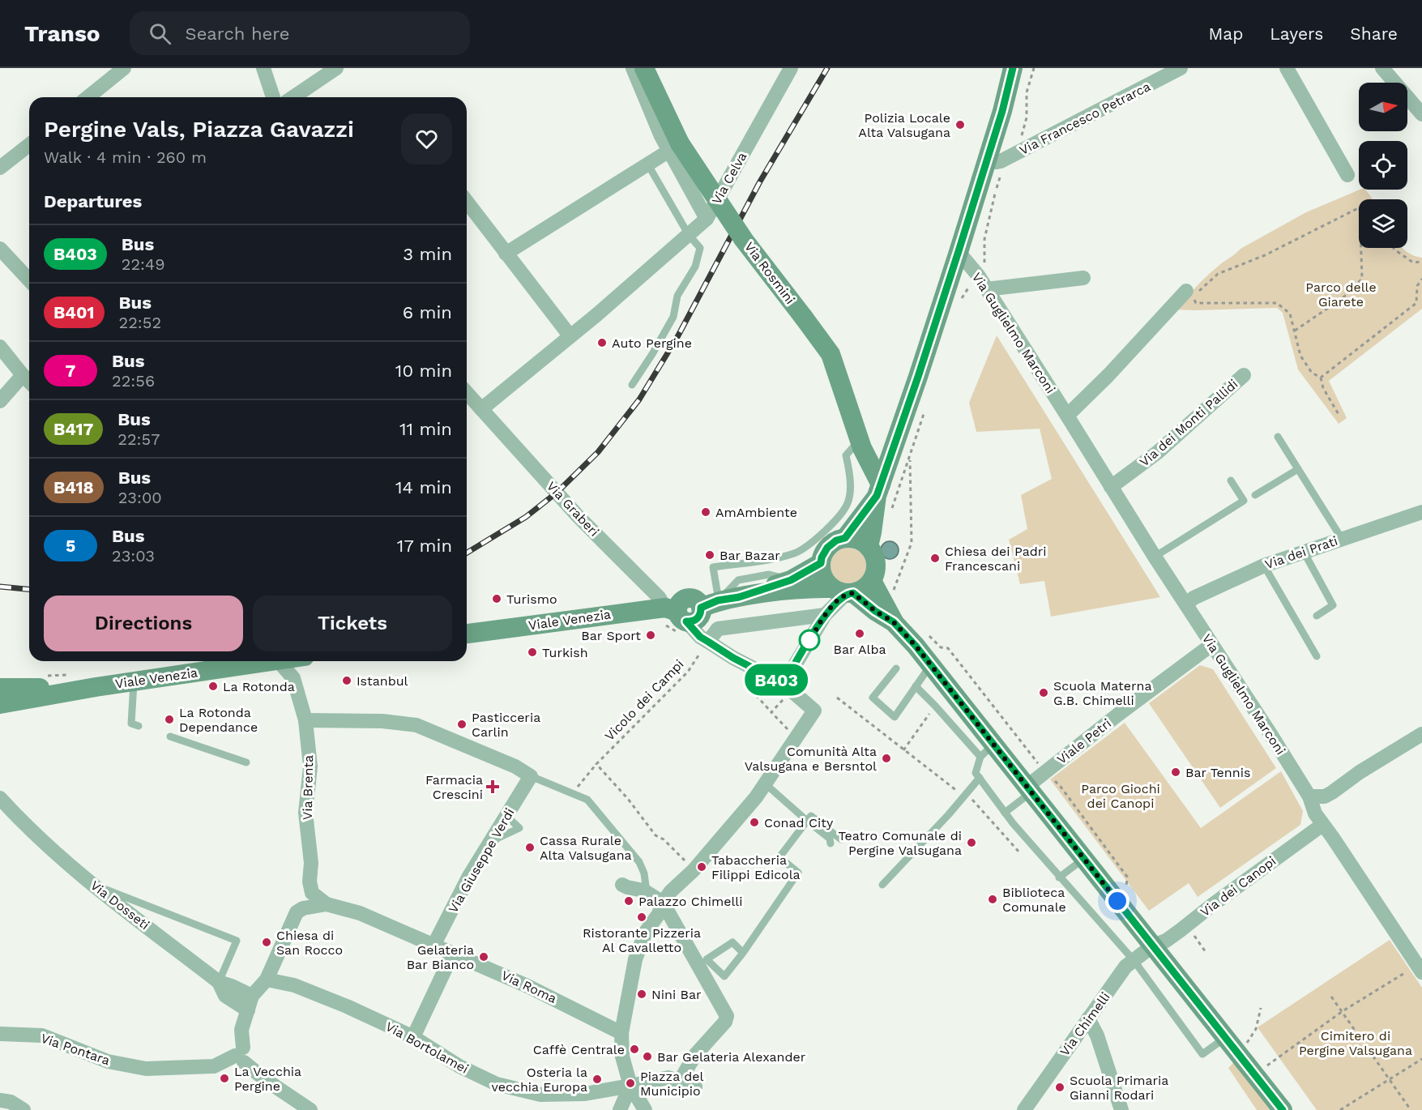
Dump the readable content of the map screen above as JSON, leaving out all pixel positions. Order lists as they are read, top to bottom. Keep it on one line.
{"streets":{"main road":["Via Rosmini","Viale Venezia"],"street":["Via Francesco Petrarca","Via Celva","Via Guglielmo Marconi","Via dei Monti Pallidi","Via Graberi","Via dei Prati","Viale Petri","Via Brenta","Via Giuseppe Verdi","Via dei Canopi","Via Dosseti","Via Roma","Via Chimelli","Via Bortolamei","Via Pontara"],"path":["Vicolo dei Campi"]},"crossings":[["Via Celva","Via Rosmini"],["Via Guglielmo Marconi","Via dei Monti Pallidi"],["Via Guglielmo Marconi","Via dei Prati"],["Via Guglielmo Marconi","Viale Petri"],["Via Guglielmo Marconi","Via dei Canopi"],["Via Graberi","Viale Venezia"],["Via Graberi","Vicolo dei Campi"],["Via Brenta","Via Roma"],["Via Giuseppe Verdi","Via Roma"],["Via dei Canopi","Via Chimelli"]],"parks":["Parco delle Giarete","Parco Giochi dei Canopi","Cimitero di Pergine Valsugana"],"places":{"other":["Polizia Locale Alta Valsugana","Auto Pergine","AmAmbiente","Bar Bazar","Chiesa dei Padri Francescani","Turismo","Bar Alba","Bar Sport","Turkish","Istanbul","La Rotonda","Scuola Materna G.B. Chimelli","La Rotonda Dependance","Pasticceria Carlin","Comunità Alta Valsugana e Bersntol","Bar Tennis","Conad City","Teatro Comunale di Pergine Valsugana","Cassa Rurale Alta Valsugana","Tabaccheria Filippi Edicola","Biblioteca Comunale","Palazzo Chimelli","Ristorante Pizzeria Al Cavalletto","Chiesa di San Rocco","Gelateria Bar Bianco","Nini Bar","Caffè Centrale","Bar Gelateria Alexander","La Vecchia Pergine","Osteria la vecchia Europa","Piazza del Municipio","Scuola Primaria Gianni Rodari"],"health":["Farmacia Crescini"]},"lines":["bus line B403"],"north":"right","page":{"header":"Transo","search":"Search here","nav":["Map","Layers","Share"],"on_map":"B403","heading":[["Pergine Vals, Piazza Gavazzi","Walk · 4 min · 260 m"],"Departures"],"list":[{"mark":"B403","name":"Bus","note":"22:49","value":"3 min"},{"mark":"B401","name":"Bus","note":"22:52","value":"6 min"},{"mark":"7","name":"Bus","note":"22:56","value":"10 min"},{"mark":"B417","name":"Bus","note":"22:57","value":"11 min"},{"mark":"B418","name":"Bus","note":"23:00","value":"14 min"},{"mark":"5","name":"Bus","note":"23:03","value":"17 min"}],"buttons":["Directions","Tickets"]}}
